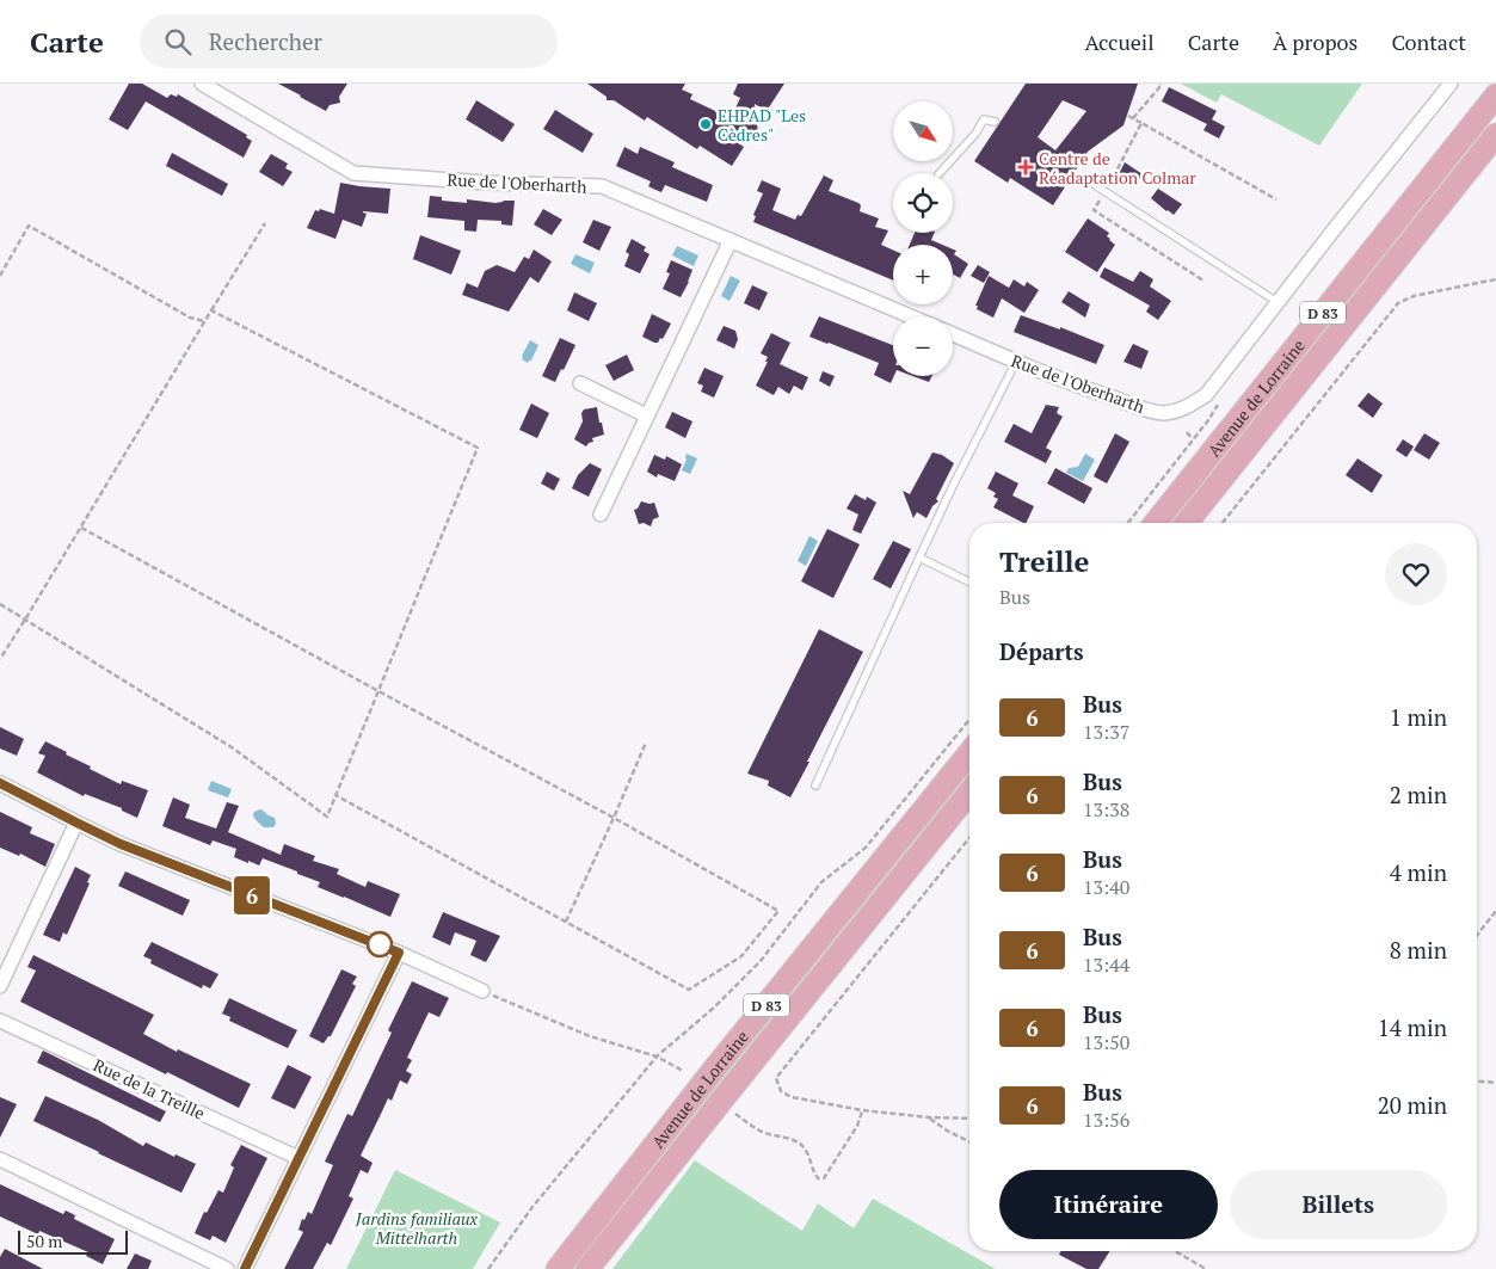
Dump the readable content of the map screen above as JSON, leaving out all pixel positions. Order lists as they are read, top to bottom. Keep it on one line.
{"streets":{"main road":["D 83","Avenue de Lorraine"],"street":["Rue de l'Oberharth","Rue de la Treille"]},"parks":["Jardins familiaux Mittelharth"],"places":{"other":["EHPAD \"Les Cèdres\""],"health":["Centre de Réadaptation Colmar"]},"lines":["bus line 6"],"scale_bar":"50 m","north":"bottom right","page":{"header":"Carte","search":"Rechercher","nav":["Accueil","Carte","À propos","Contact"],"on_map":"6","map_buttons":["+","−"],"heading":[["Treille","Bus"],"Départs"],"list":[{"mark":"6","name":"Bus","note":"13:37","value":"1 min"},{"mark":"6","name":"Bus","note":"13:38","value":"2 min"},{"mark":"6","name":"Bus","note":"13:40","value":"4 min"},{"mark":"6","name":"Bus","note":"13:44","value":"8 min"},{"mark":"6","name":"Bus","note":"13:50","value":"14 min"},{"mark":"6","name":"Bus","note":"13:56","value":"20 min"}],"buttons":["Itinéraire","Billets"],"scale":"50 m"}}
